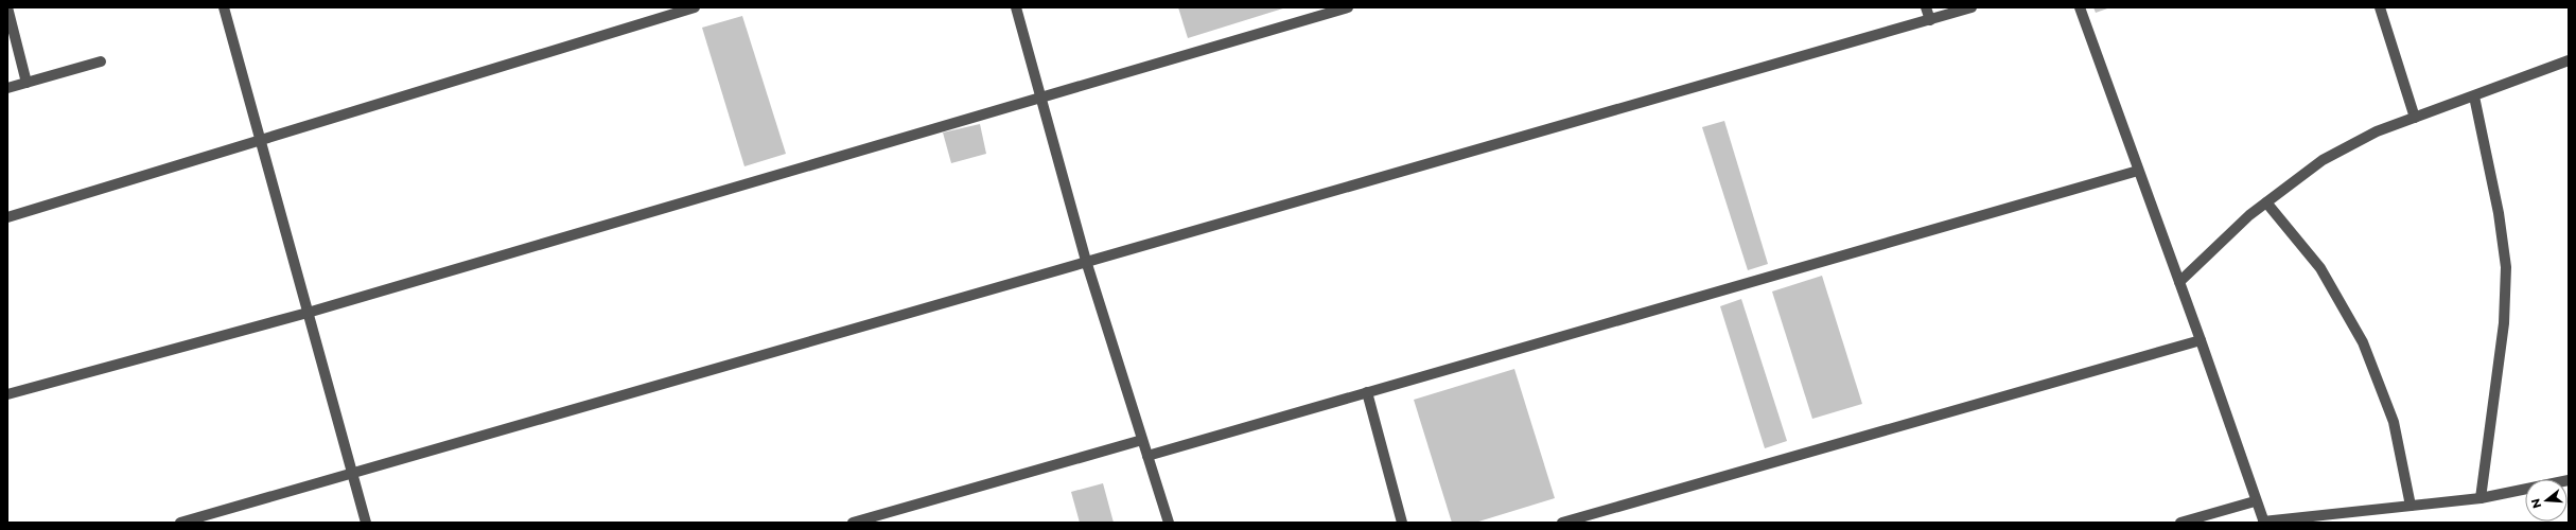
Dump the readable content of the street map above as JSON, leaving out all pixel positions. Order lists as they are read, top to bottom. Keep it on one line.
{"north":"left"}
